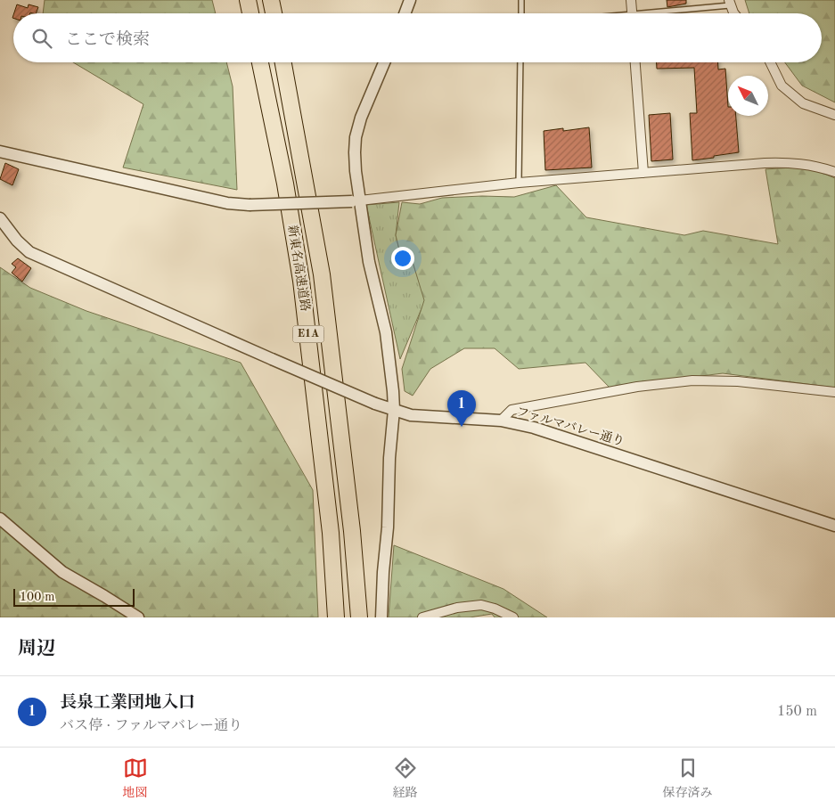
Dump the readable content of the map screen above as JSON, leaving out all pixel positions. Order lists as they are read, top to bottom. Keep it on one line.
{"streets":{"highway":["新東名高速道路","E1A"],"street":["ファルマバレー通り"]},"scale_bar":"100 m","north":"top left","page":{"search":"ここで検索","pins":"1","scale":"100 m","heading":"周辺","list":[{"mark":"1","name":"長泉工業団地入口","note":"バス停 · ファルマバレー通り","value":"150 m"}],"nav":["地図","経路","保存済み"]}}
